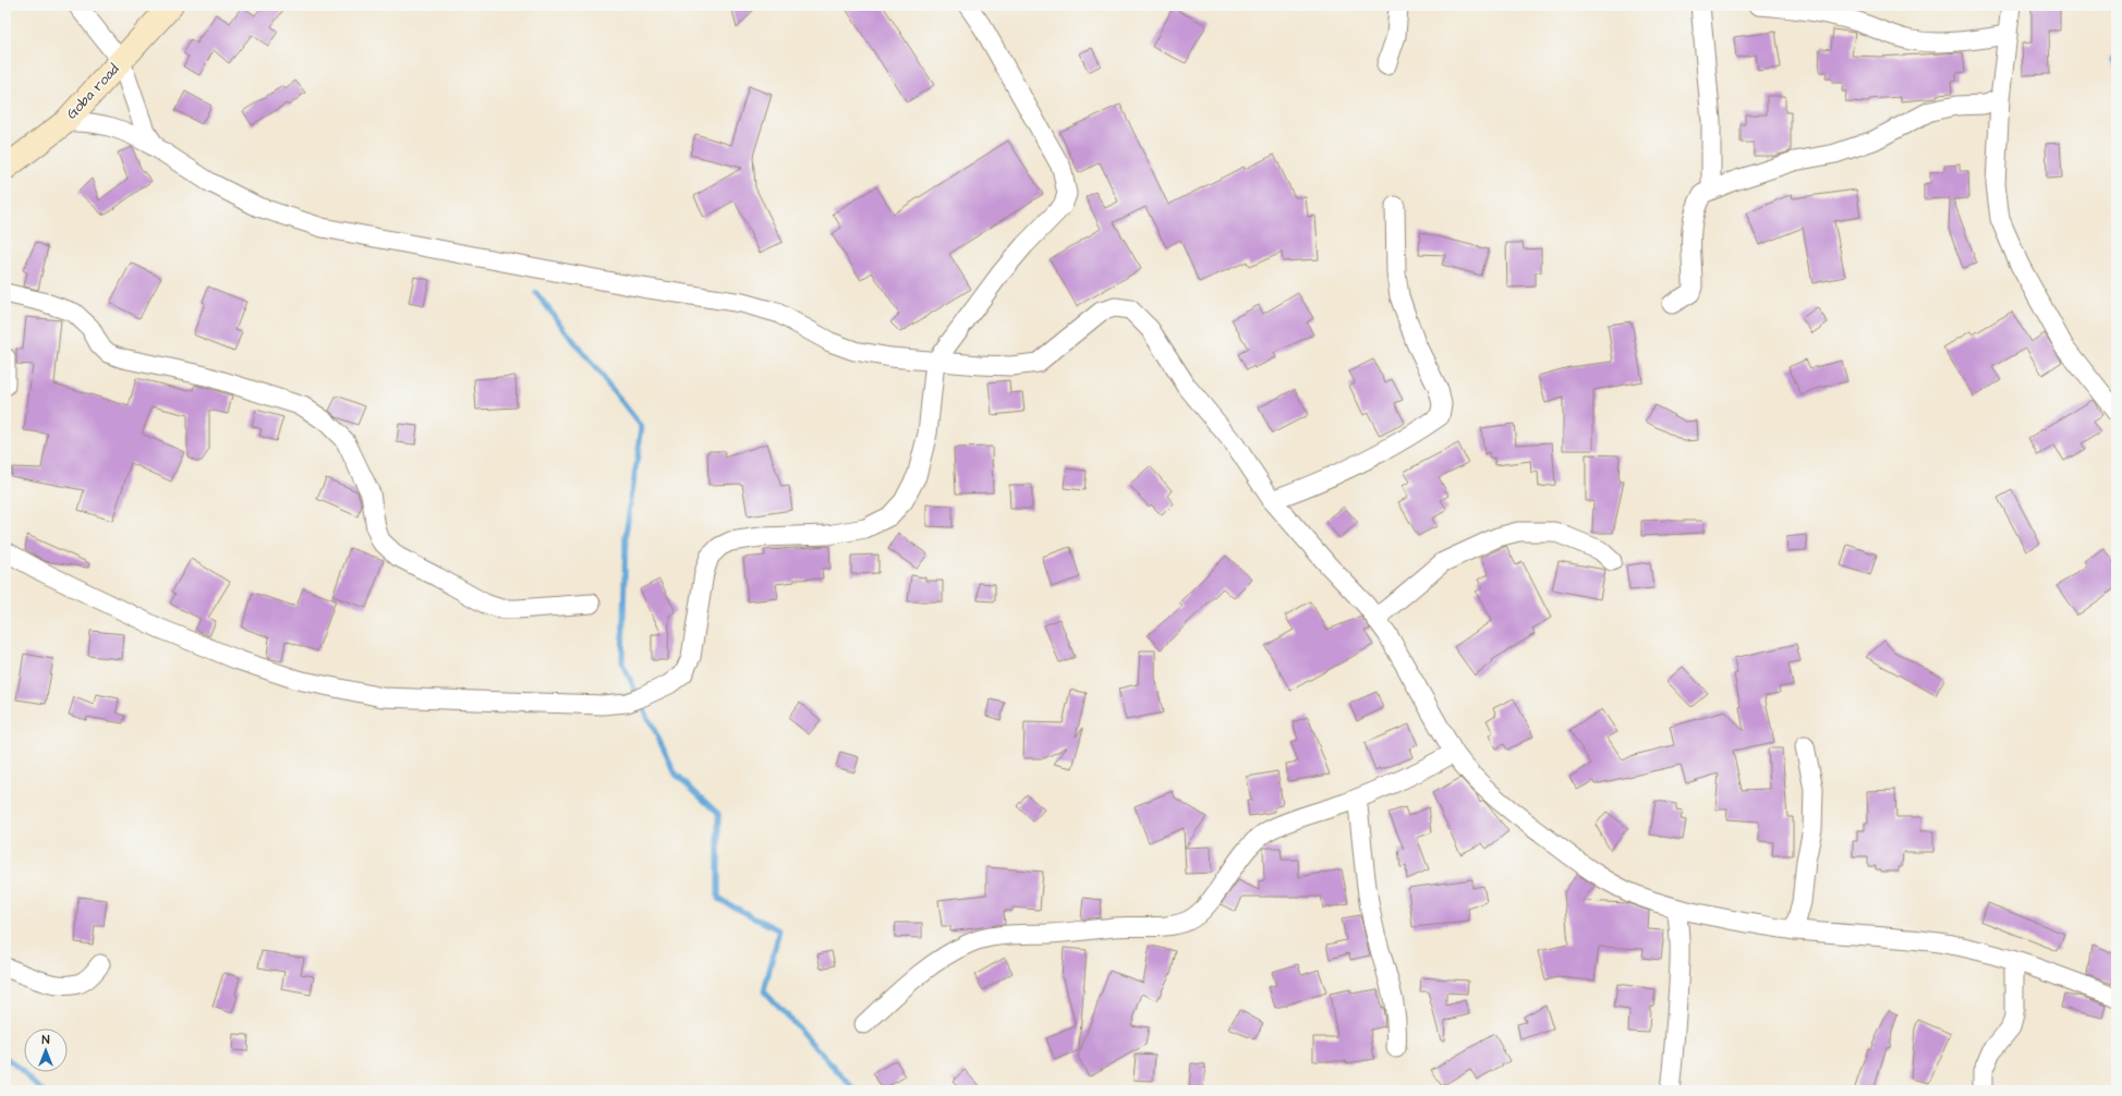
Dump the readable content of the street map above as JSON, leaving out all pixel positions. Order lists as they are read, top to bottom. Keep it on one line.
{"streets":{"street":["Goba road"]},"north":"top"}
